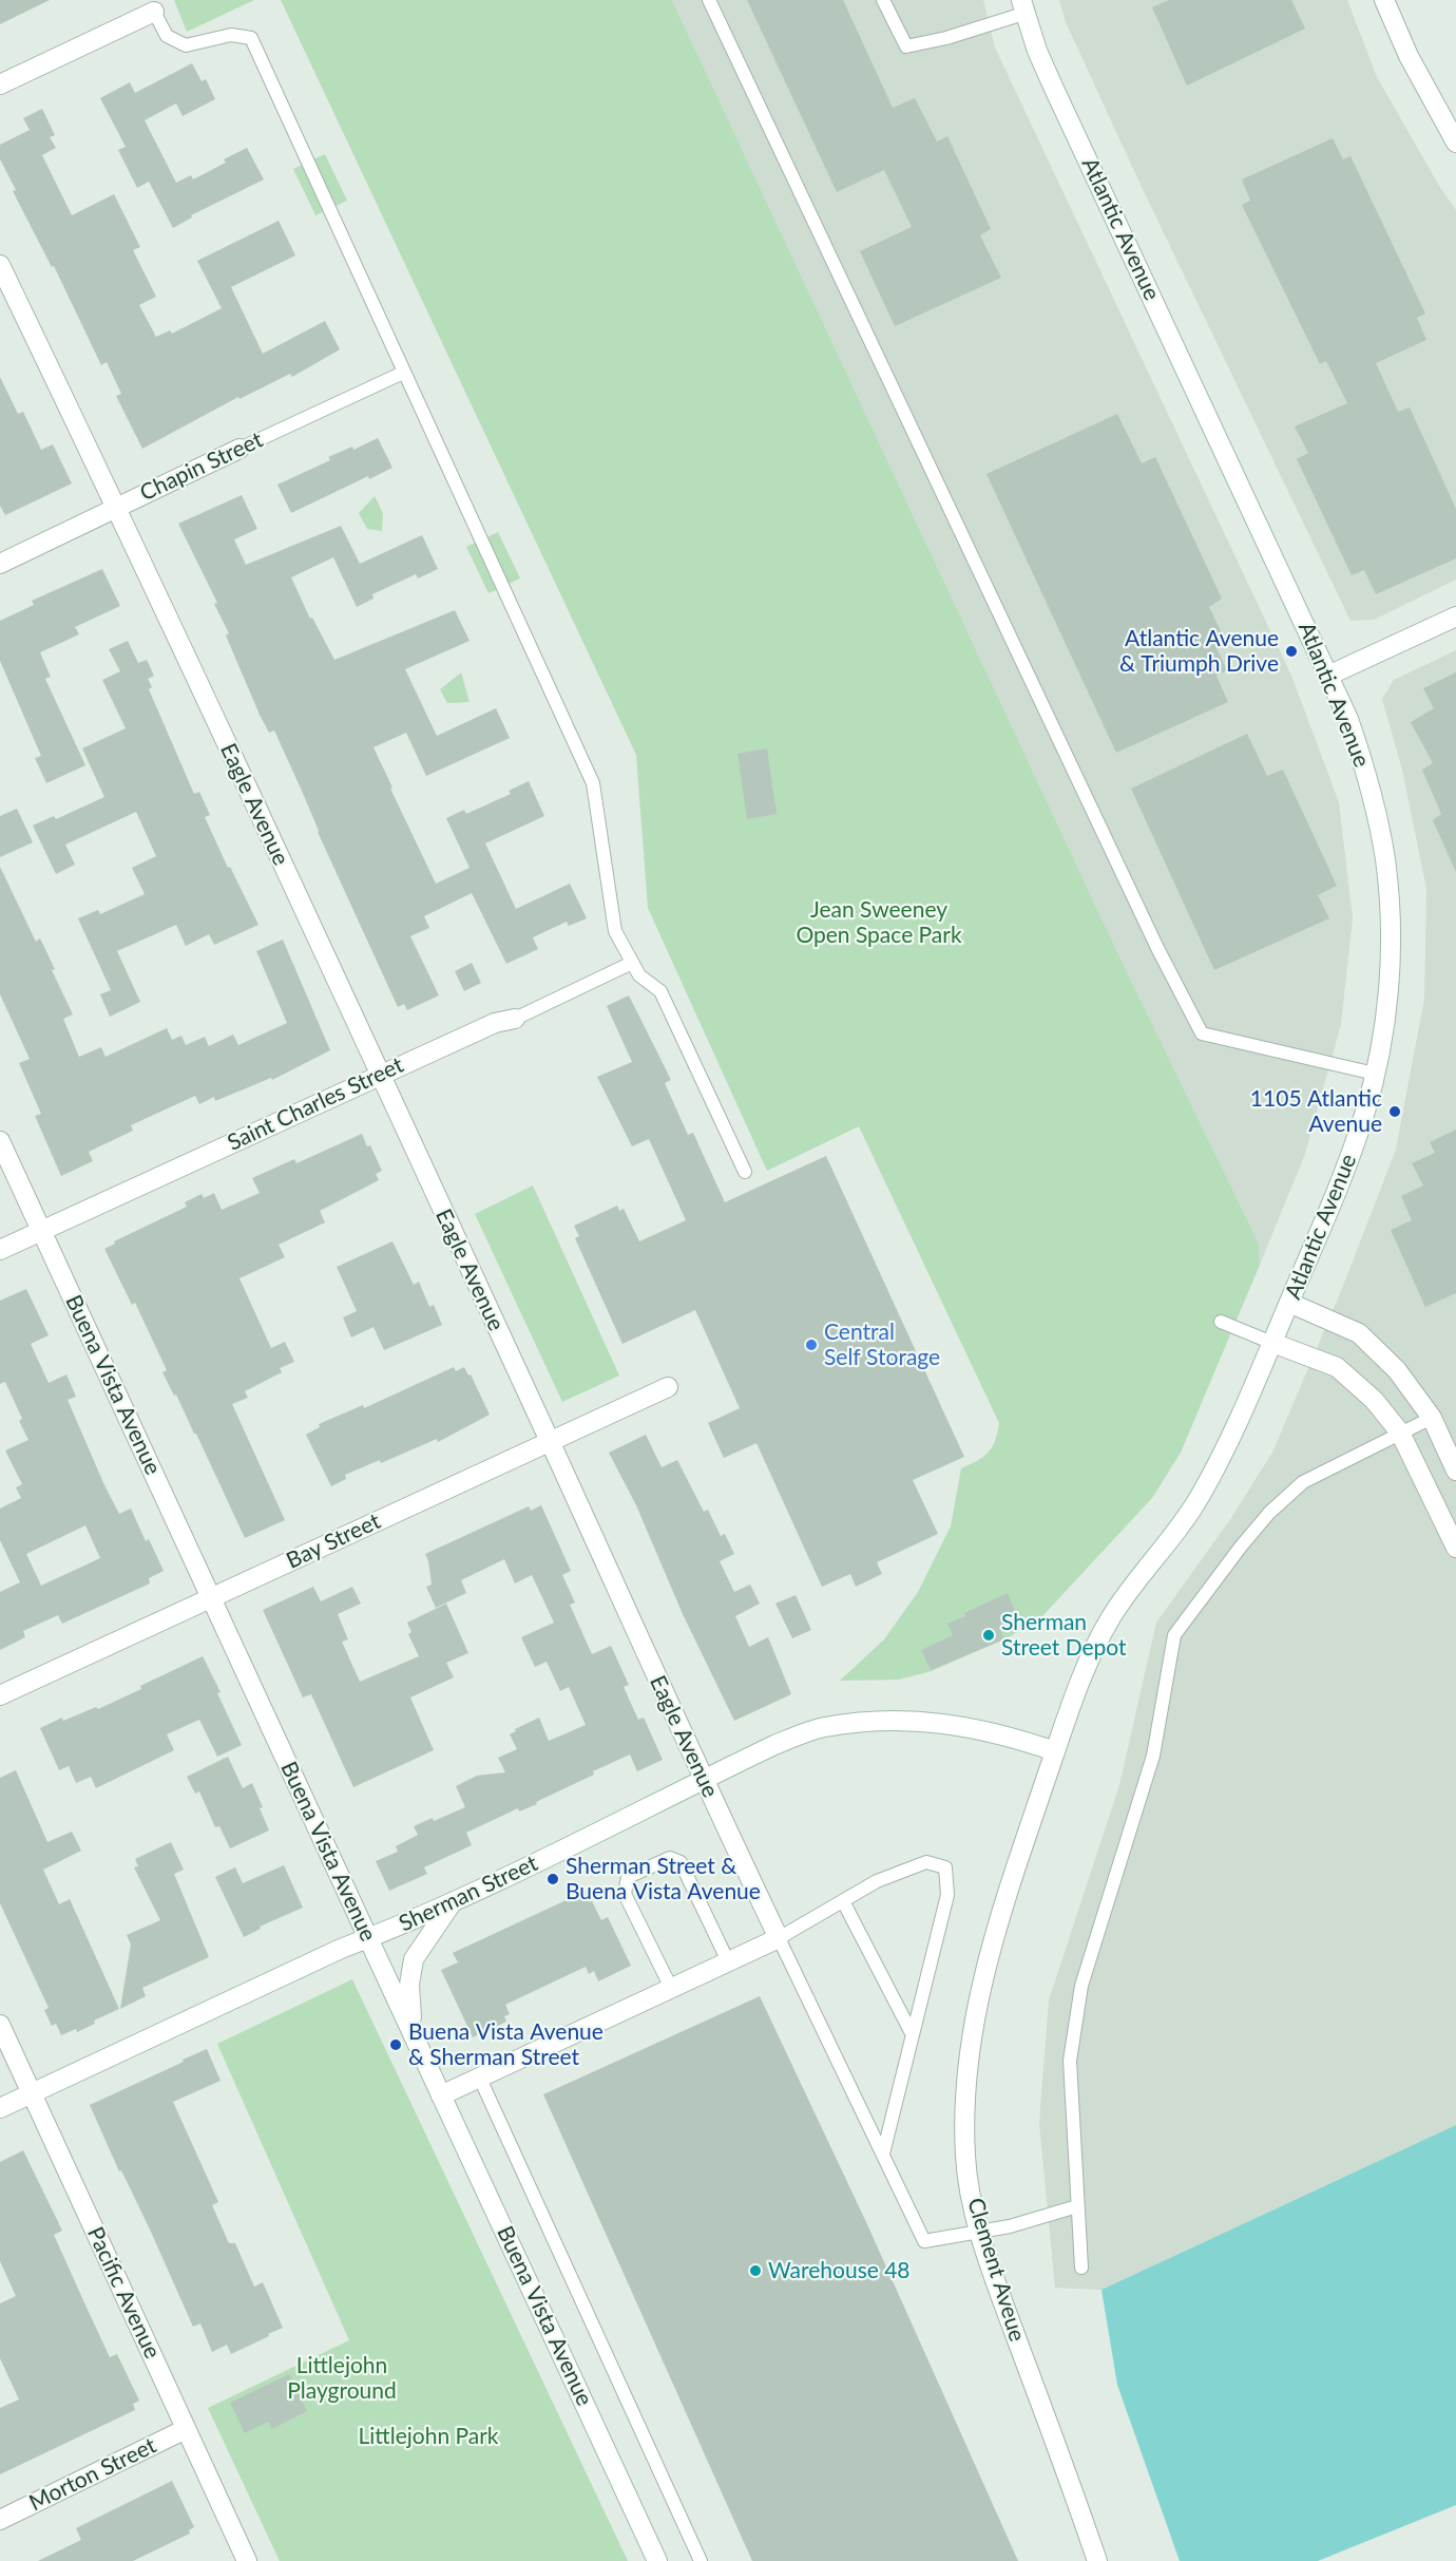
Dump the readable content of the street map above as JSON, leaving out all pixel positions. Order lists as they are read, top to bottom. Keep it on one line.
{"streets":{"street":["Atlantic Avenue","Chapin Street","Eagle Avenue","Saint Charles Street","Buena Vista Avenue","Bay Street","Sherman Street","Clement Aveue","Pacific Avenue","Morton Street"]},"crossings":[["Atlantic Avenue","Sherman Street"],["Atlantic Avenue","Clement Aveue"],["Chapin Street","Eagle Avenue"],["Eagle Avenue","Saint Charles Street"],["Eagle Avenue","Bay Street"],["Eagle Avenue","Sherman Street"],["Saint Charles Street","Buena Vista Avenue"],["Buena Vista Avenue","Bay Street"],["Buena Vista Avenue","Sherman Street"],["Sherman Street","Clement Aveue"],["Sherman Street","Pacific Avenue"],["Pacific Avenue","Morton Street"]],"parks":["Jean Sweeney Open Space Park","Littlejohn Playground","Littlejohn Park"],"places":["Atlantic Avenue & Triumph Drive","1105 Atlantic Avenue","Central Self Storage","Sherman Street Depot","Sherman Street & Buena Vista Avenue","Buena Vista Avenue & Sherman Street","Warehouse 48"]}
